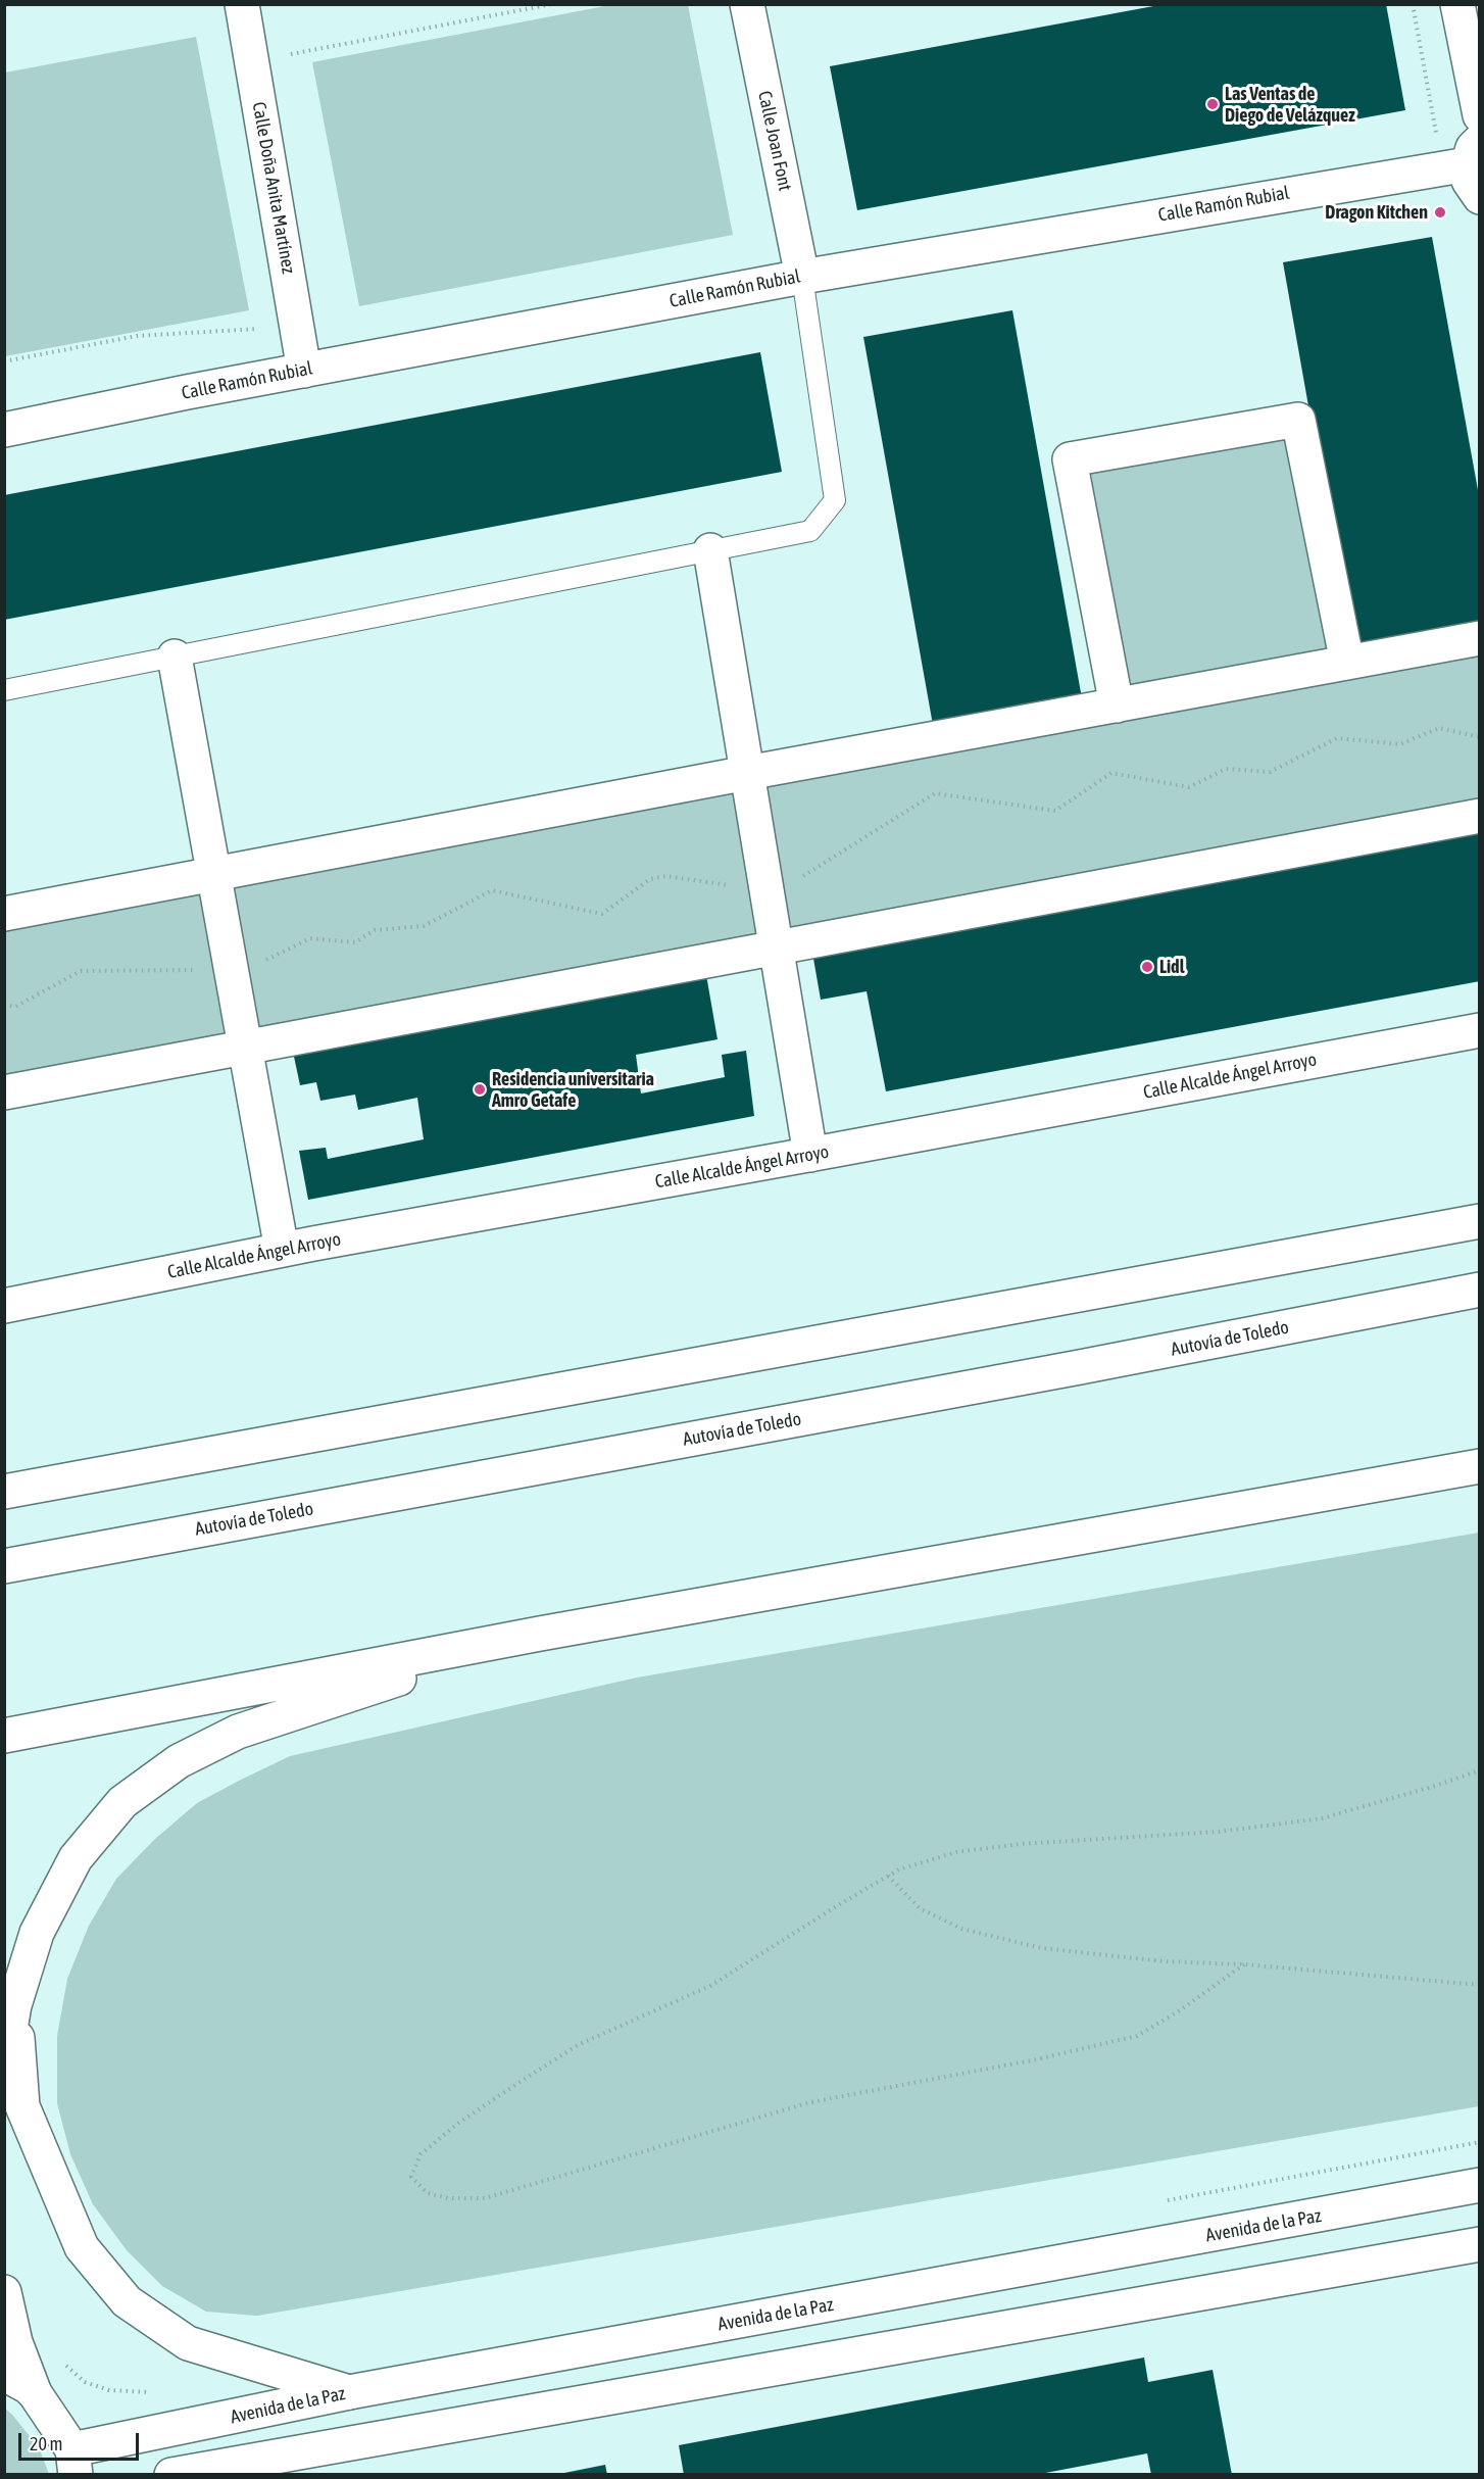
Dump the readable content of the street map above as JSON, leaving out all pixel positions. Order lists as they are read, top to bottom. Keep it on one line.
{"streets":{"main road":["Calle Joan Font","Calle Doña Anita Martínez","Calle Ramón Rubial","Calle Alcalde Ángel Arroyo","Autovía de Toledo","Avenida de la Paz"]},"crossings":[["Calle Joan Font","Calle Ramón Rubial"],["Calle Doña Anita Martínez","Calle Ramón Rubial"]],"places":["Las Ventas de Diego de Velázquez","Dragon Kitchen","Lidl","Residencia universitaria Amro Getafe"],"scale_bar":"20 m"}
